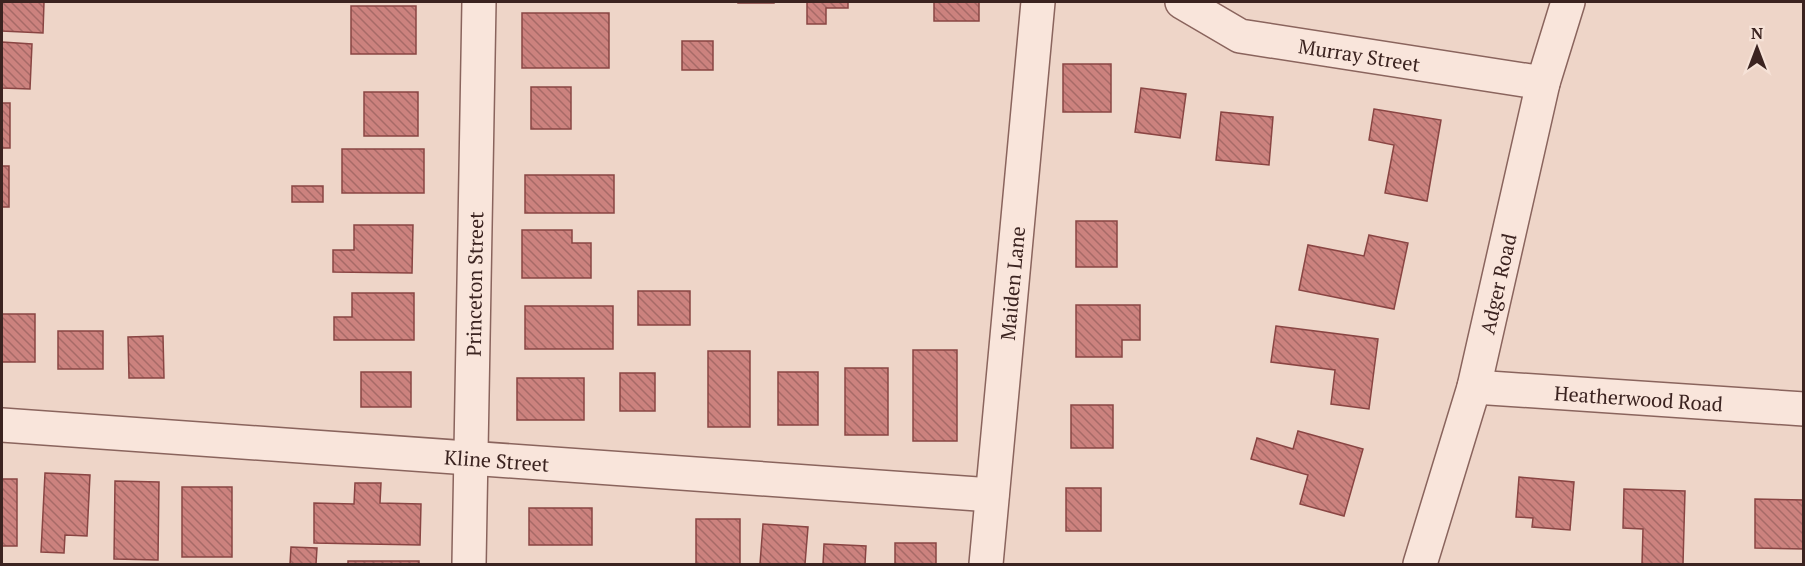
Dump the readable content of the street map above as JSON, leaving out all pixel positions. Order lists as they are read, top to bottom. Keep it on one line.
{"streets":{"street":["Murray Street","Princeton Street","Maiden Lane","Adger Road","Heatherwood Road","Kline Street"]},"crossings":[["Murray Street","Adger Road"],["Princeton Street","Kline Street"],["Maiden Lane","Kline Street"],["Adger Road","Heatherwood Road"]],"north":"top"}
